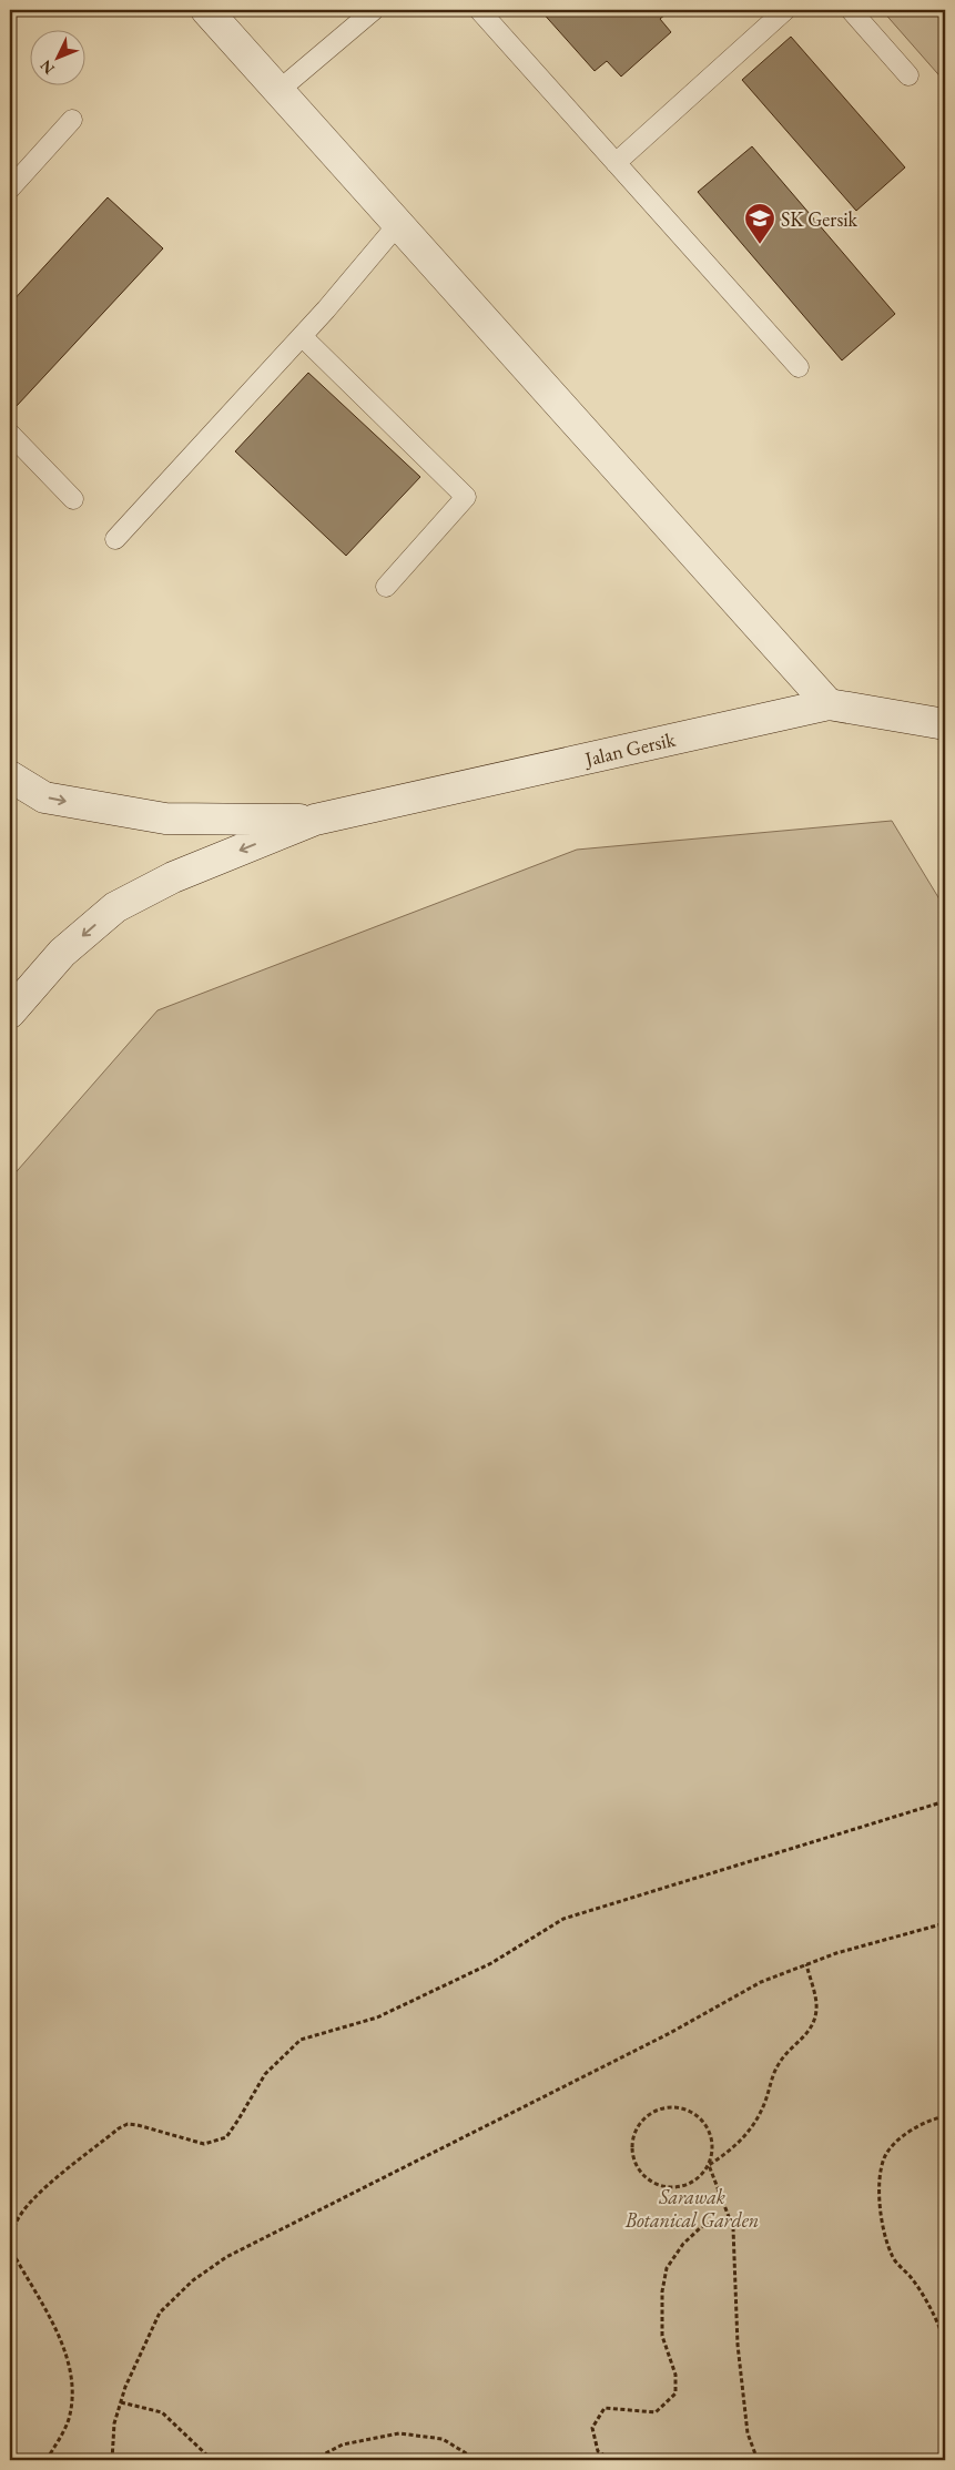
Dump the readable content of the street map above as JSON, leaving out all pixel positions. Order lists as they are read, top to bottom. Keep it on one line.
{"streets":{"street":["Jalan Gersik"]},"parks":["Sarawak Botanical Garden"],"places":{"school or university":["SK Gersik"]},"north":"bottom left"}
